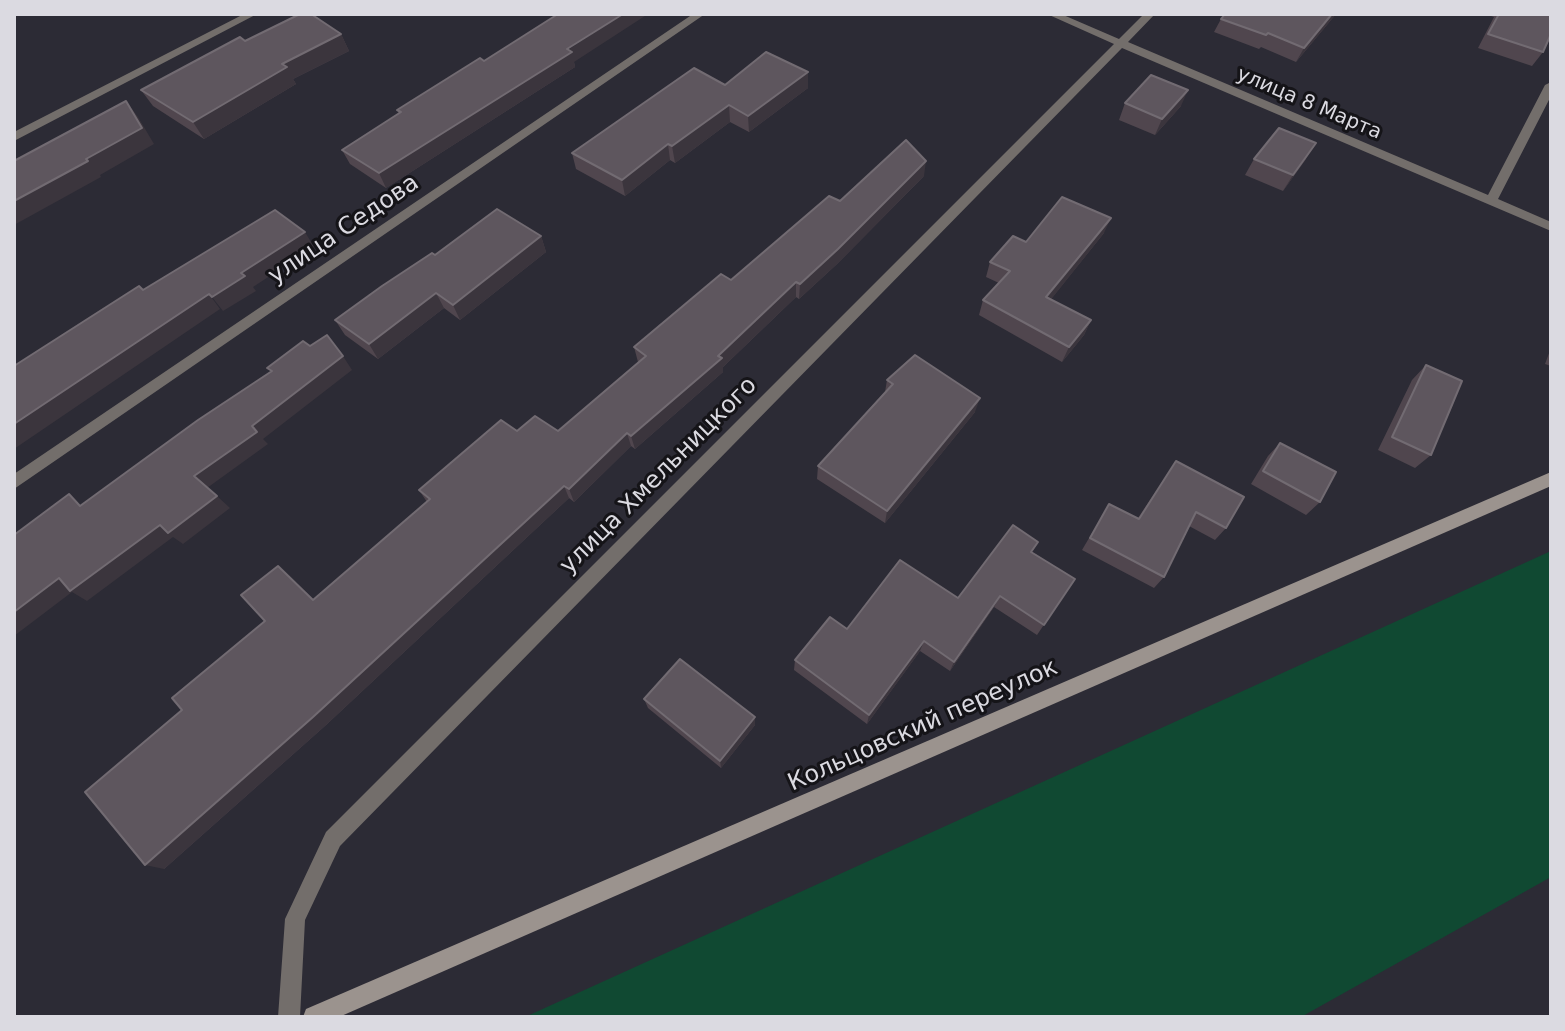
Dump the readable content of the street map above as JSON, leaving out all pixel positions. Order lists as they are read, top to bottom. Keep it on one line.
{"streets":{"street":["улица 8 Марта","улица Седова","улица Хмельницкого","Кольцовский переулок"]},"crossings":[["улица 8 Марта","улица Хмельницкого"]]}
